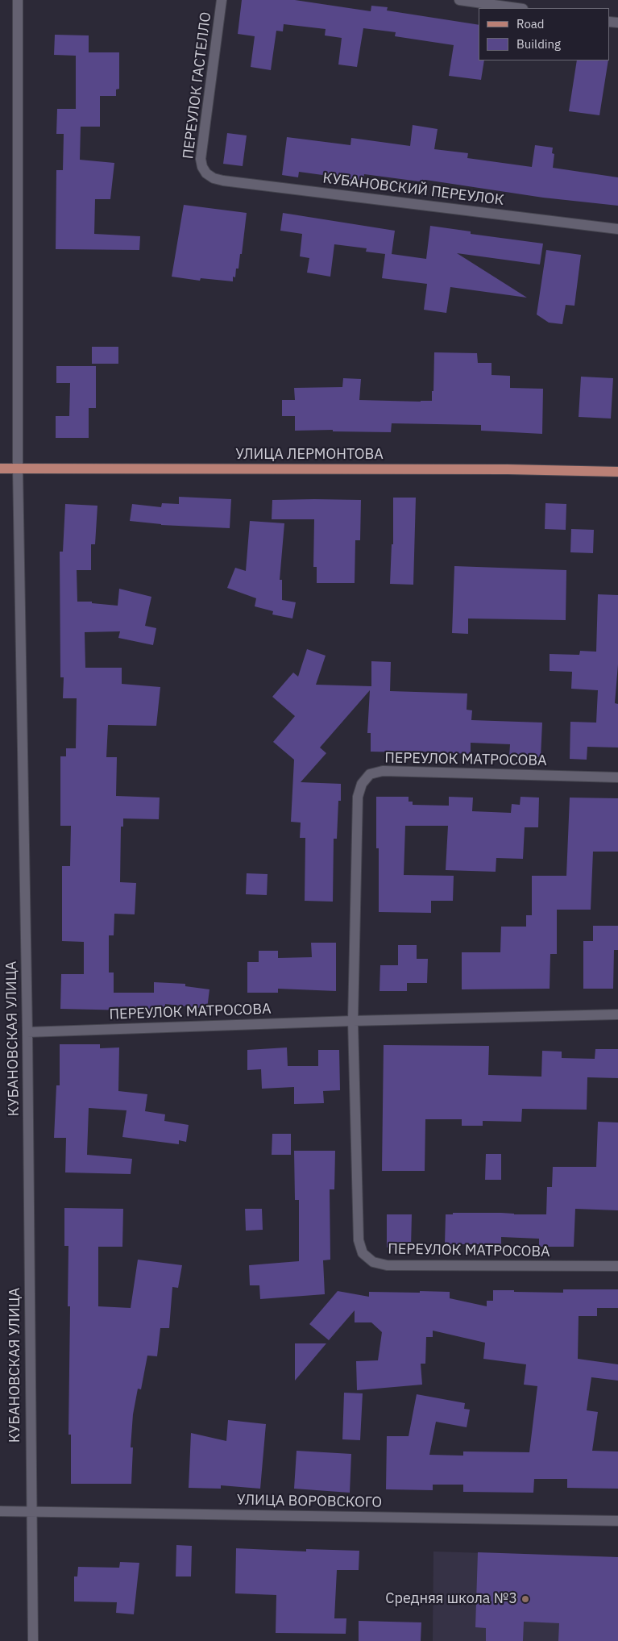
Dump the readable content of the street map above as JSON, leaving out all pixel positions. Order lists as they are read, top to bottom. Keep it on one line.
{"streets":{"main road":["УЛИЦА ЛЕРМОНТОВА"],"street":["ПЕРЕУЛОК ГАСТЕЛЛО","КУБАНОВСКИЙ ПЕРЕУЛОК","ПЕРЕУЛОК МАТРОСОВА","КУБАНОВСКАЯ УЛИЦА","УЛИЦА ВОРОВСКОГО"]},"crossings":[["ПЕРЕУЛОК ГАСТЕЛЛО","КУБАНОВСКИЙ ПЕРЕУЛОК"],["УЛИЦА ЛЕРМОНТОВА","КУБАНОВСКАЯ УЛИЦА"],["ПЕРЕУЛОК МАТРОСОВА","КУБАНОВСКАЯ УЛИЦА"],["КУБАНОВСКАЯ УЛИЦА","УЛИЦА ВОРОВСКОГО"]],"places":["Средняя школа №3"],"legend":["Road","Building"]}
